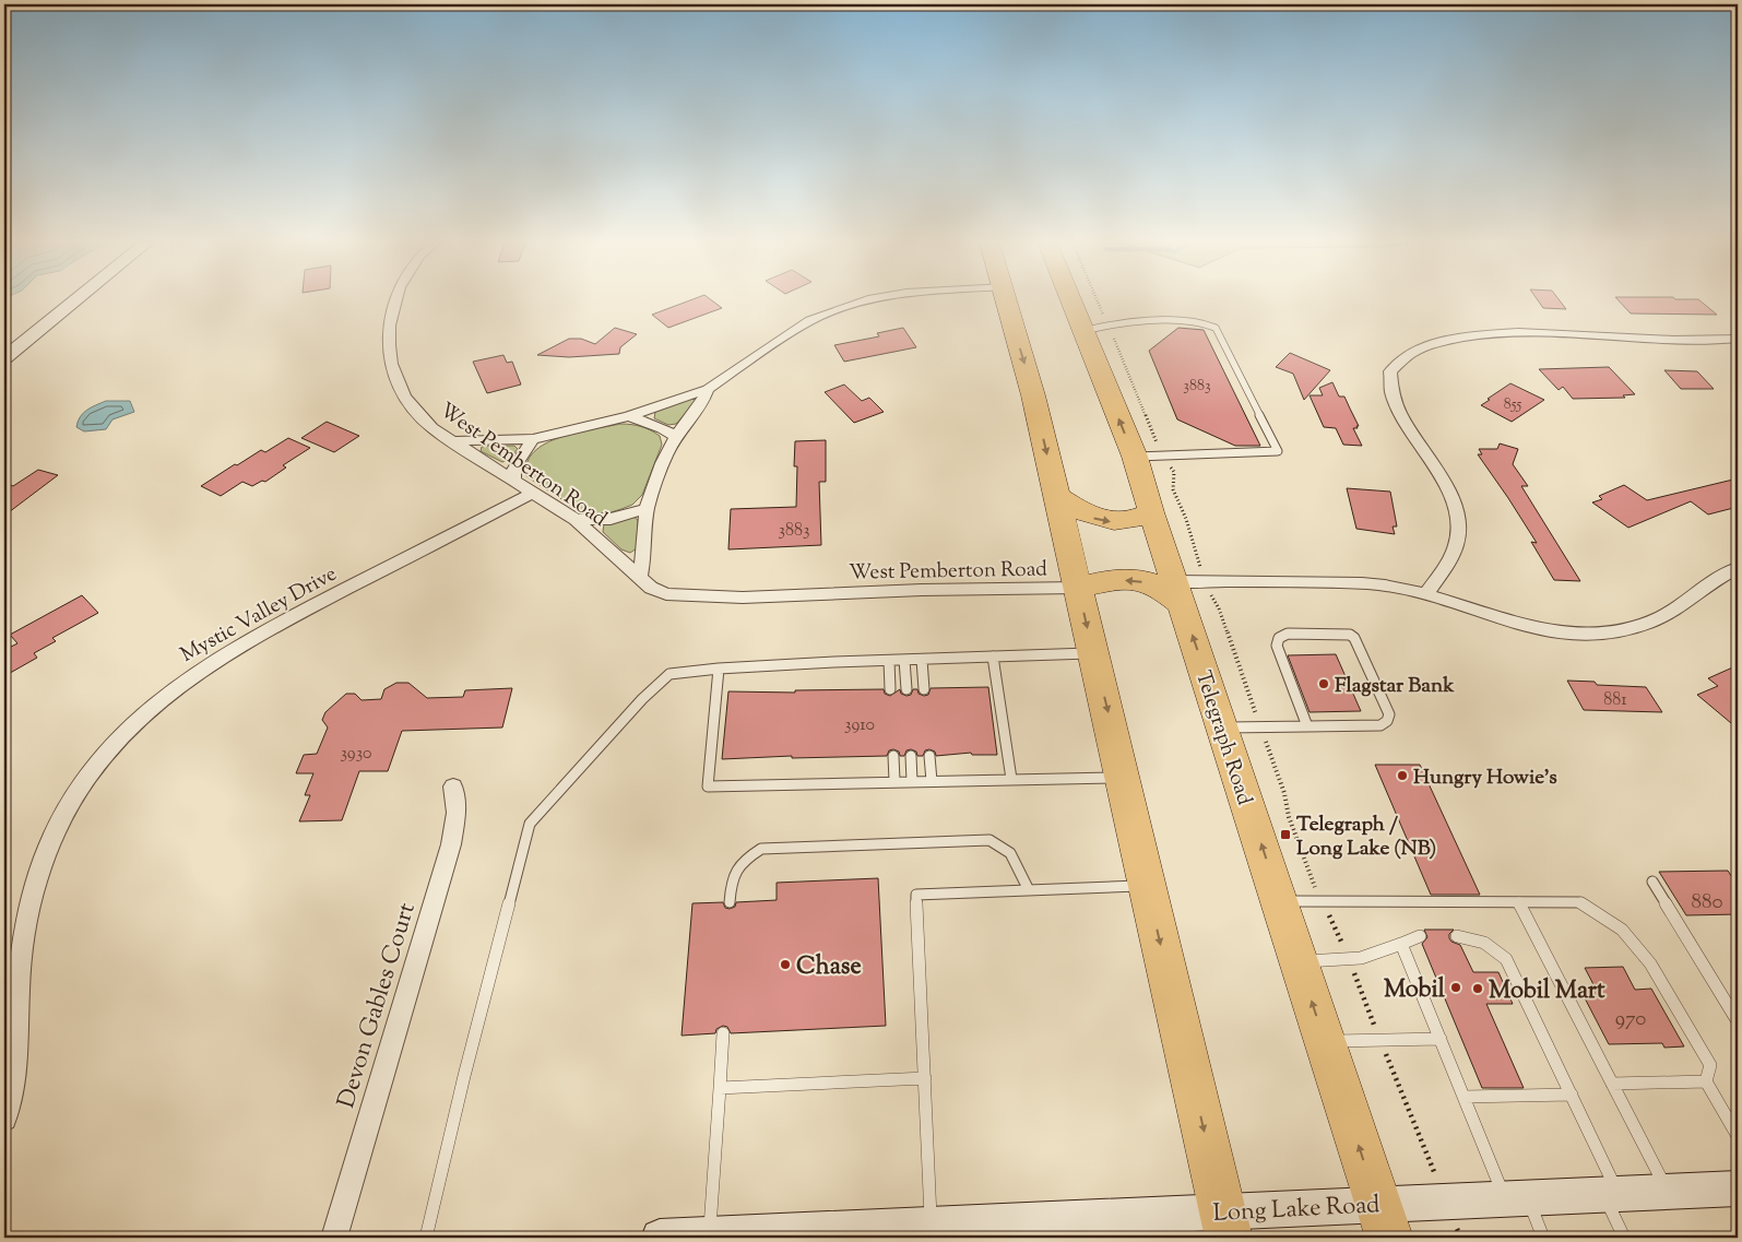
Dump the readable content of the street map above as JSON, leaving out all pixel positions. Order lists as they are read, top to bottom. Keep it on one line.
{"streets":{"highway":["Telegraph Road"],"main road":["Long Lake Road"],"street":["West Pemberton Road","Mystic Valley Drive","Devon Gables Court"]},"crossings":[["West Pemberton Road","Mystic Valley Drive"],["Telegraph Road","Long Lake Road"]],"places":{"other":["Flagstar Bank","Hungry Howie's","Chase","Mobil","Mobil Mart"],"transit":["Telegraph / Long Lake (NB)"]},"house_numbers":["3883","855","3883","881","3910","3930","880","970"]}
